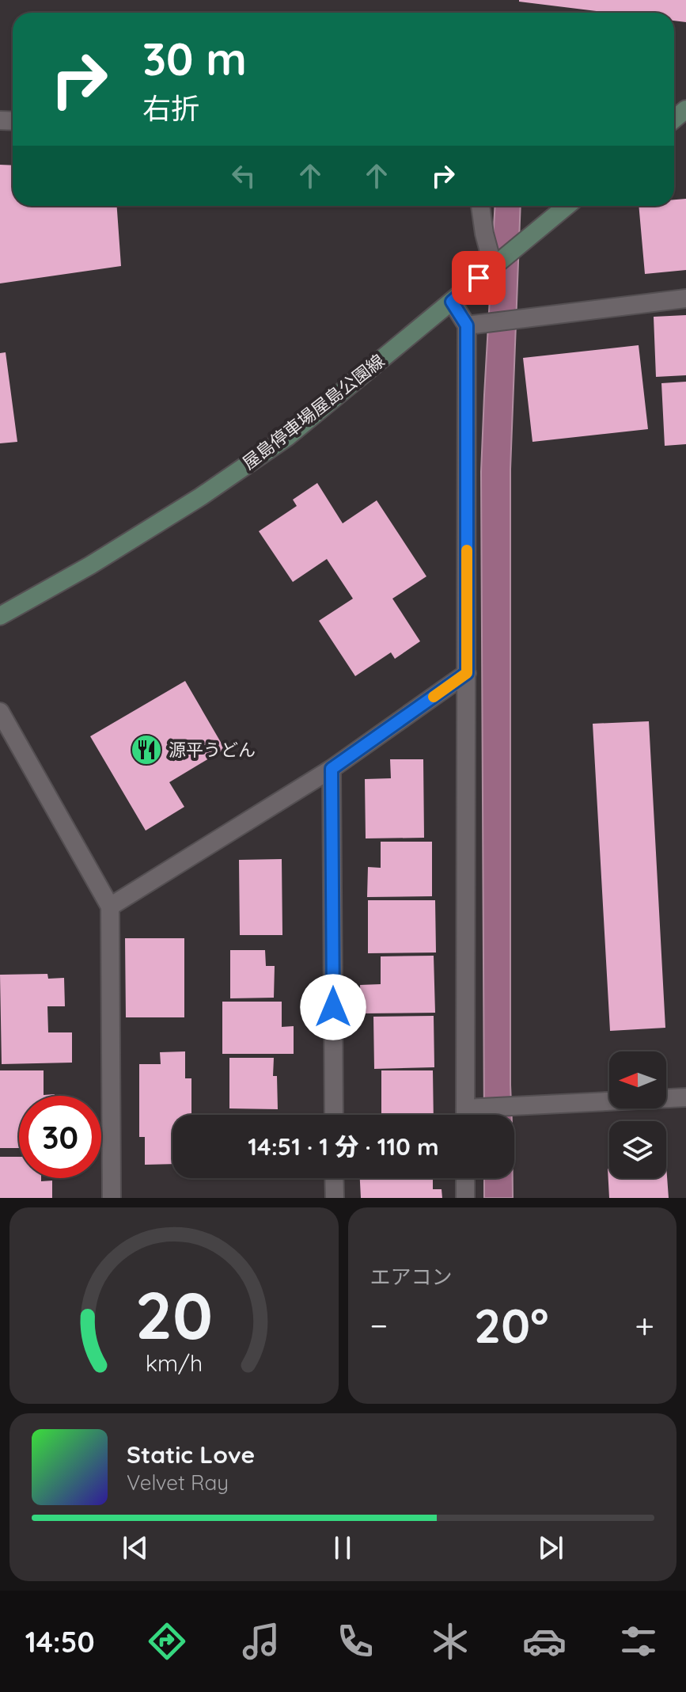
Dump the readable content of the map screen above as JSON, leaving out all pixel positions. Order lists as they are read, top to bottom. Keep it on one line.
{"streets":{"main road":["屋島停車場屋島公園線"]},"places":{"restaurant":["源平うどん"]},"north":"left","page":{"turn":["30 m","右折"],"limit":"30","trip":"14:51 · 1 分 · 110 m","tile":"エアコン","heat":["−","20°","+"],"song":["Static Love","Velvet Ray"],"tabs":"14:50","gauge":["20","km/h"]}}
